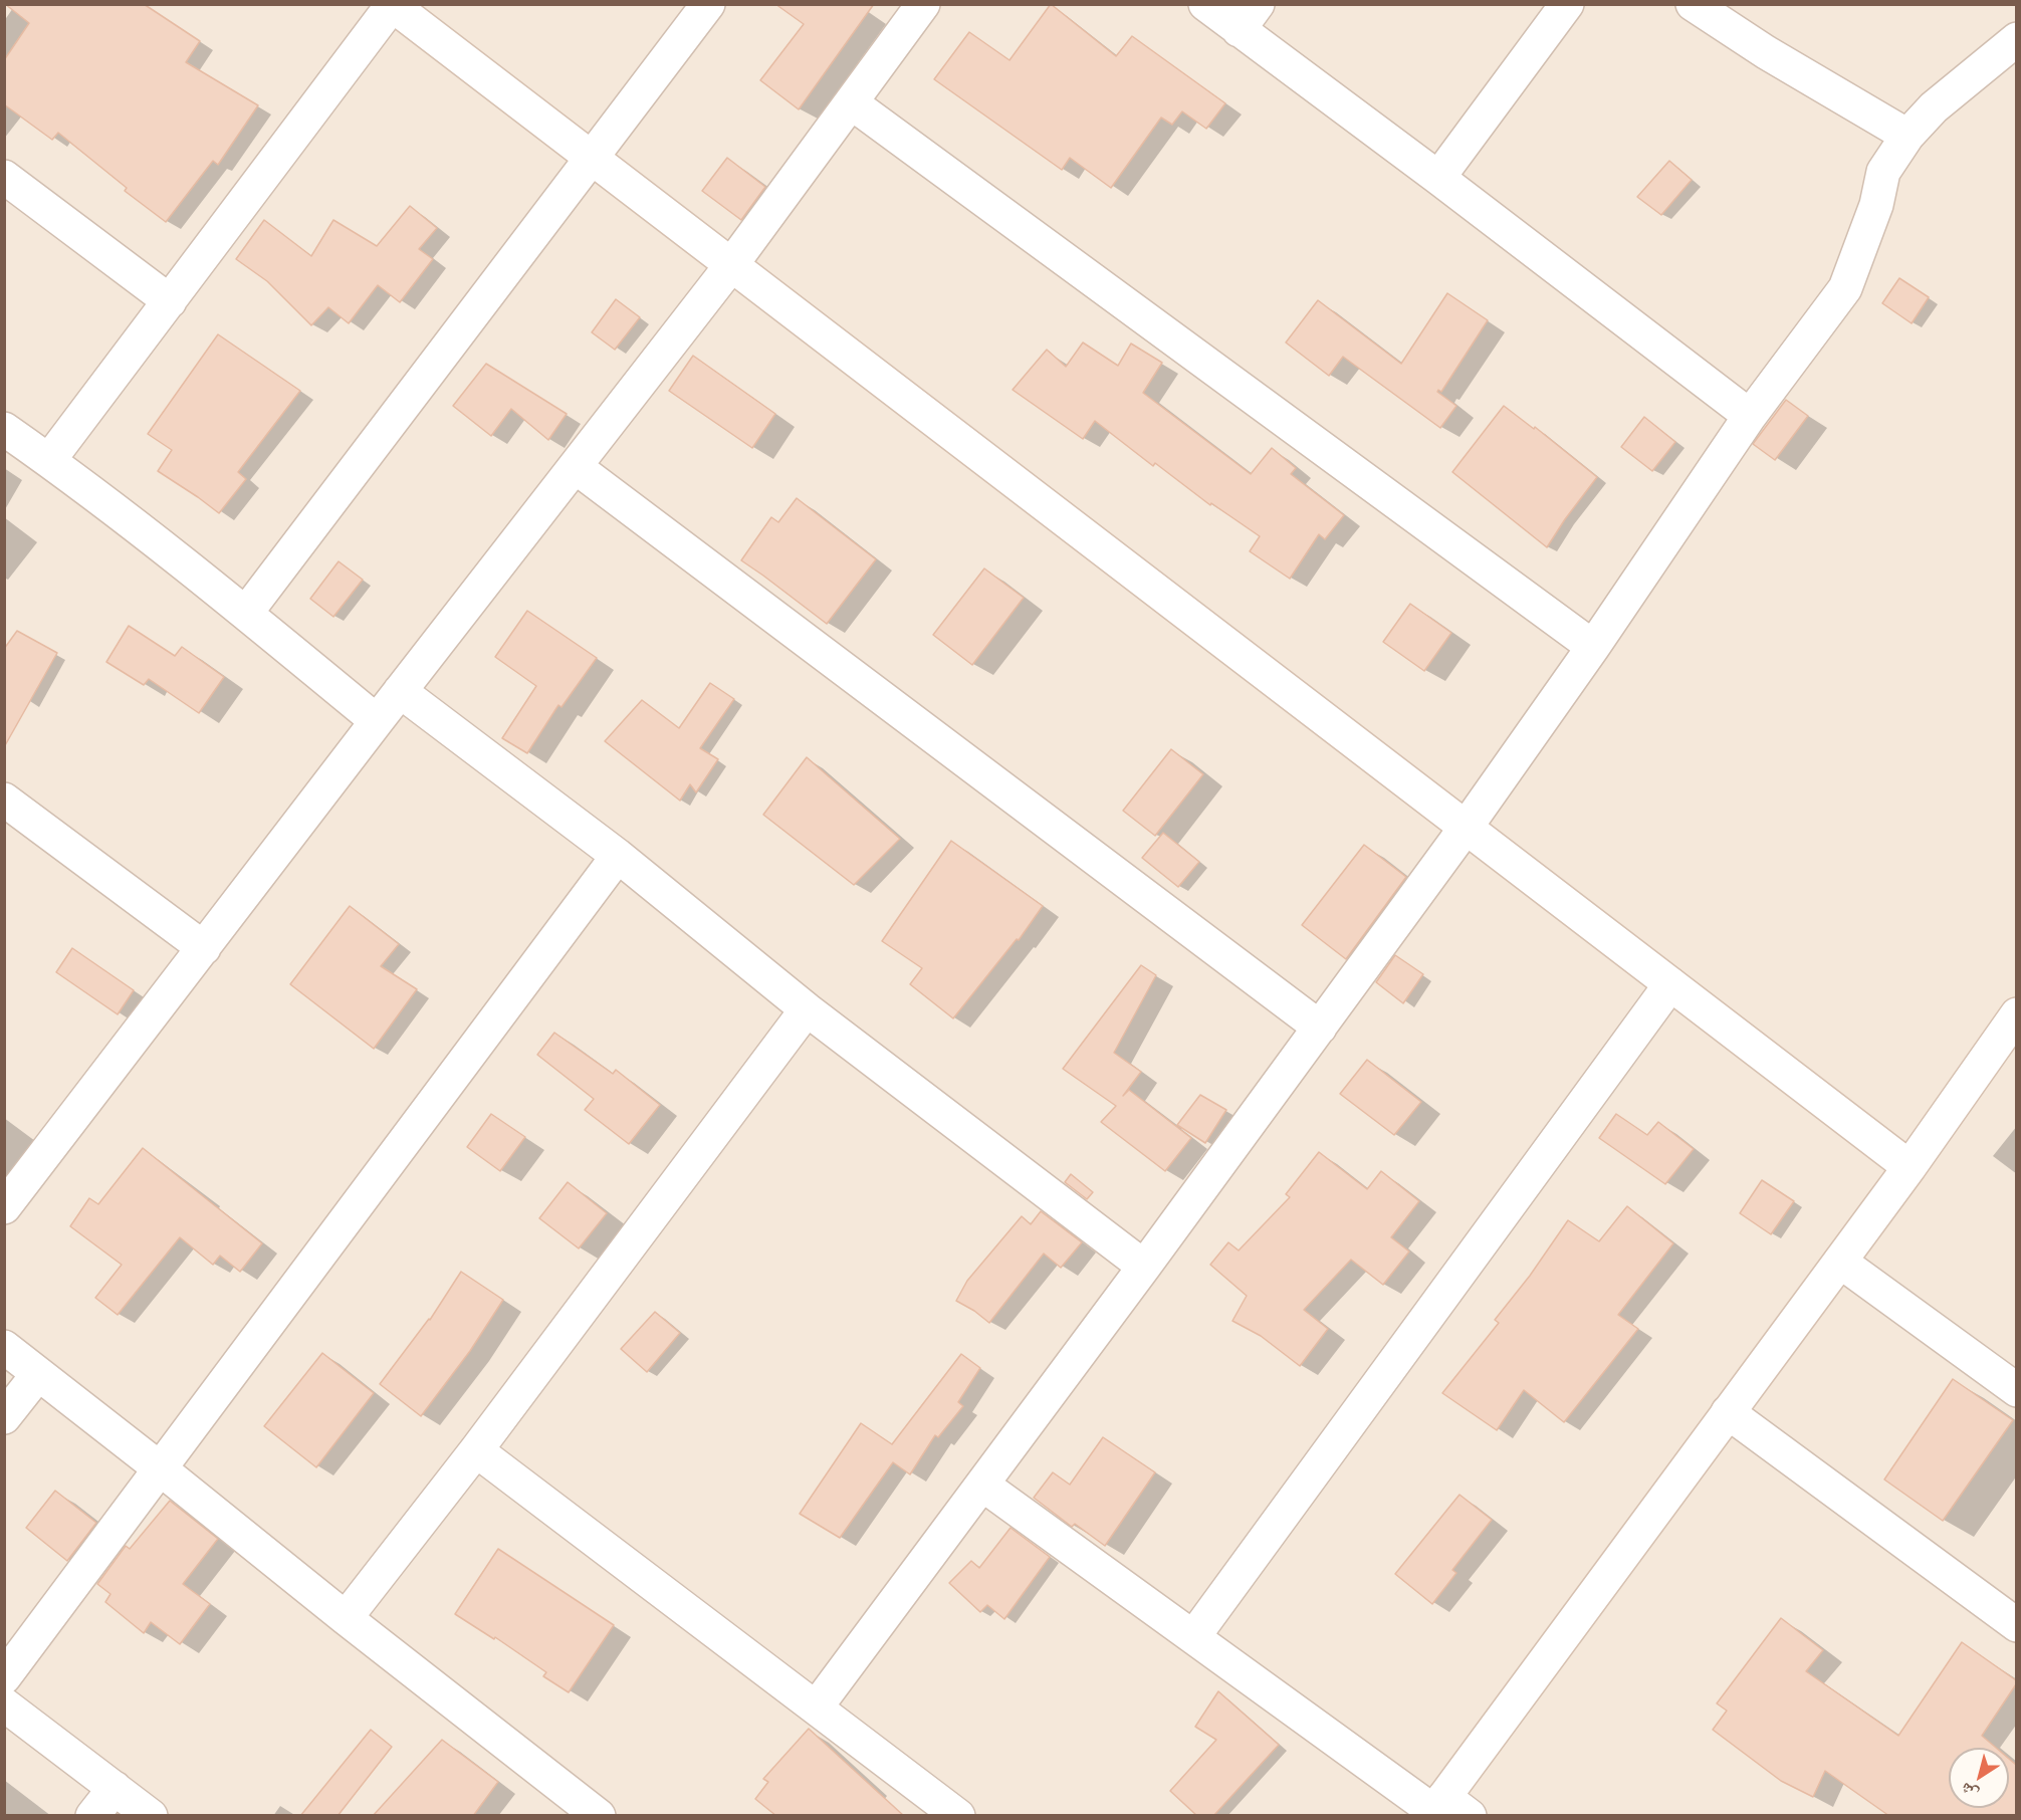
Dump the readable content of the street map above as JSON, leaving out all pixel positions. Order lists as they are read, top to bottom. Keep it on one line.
{"north":"bottom left"}
